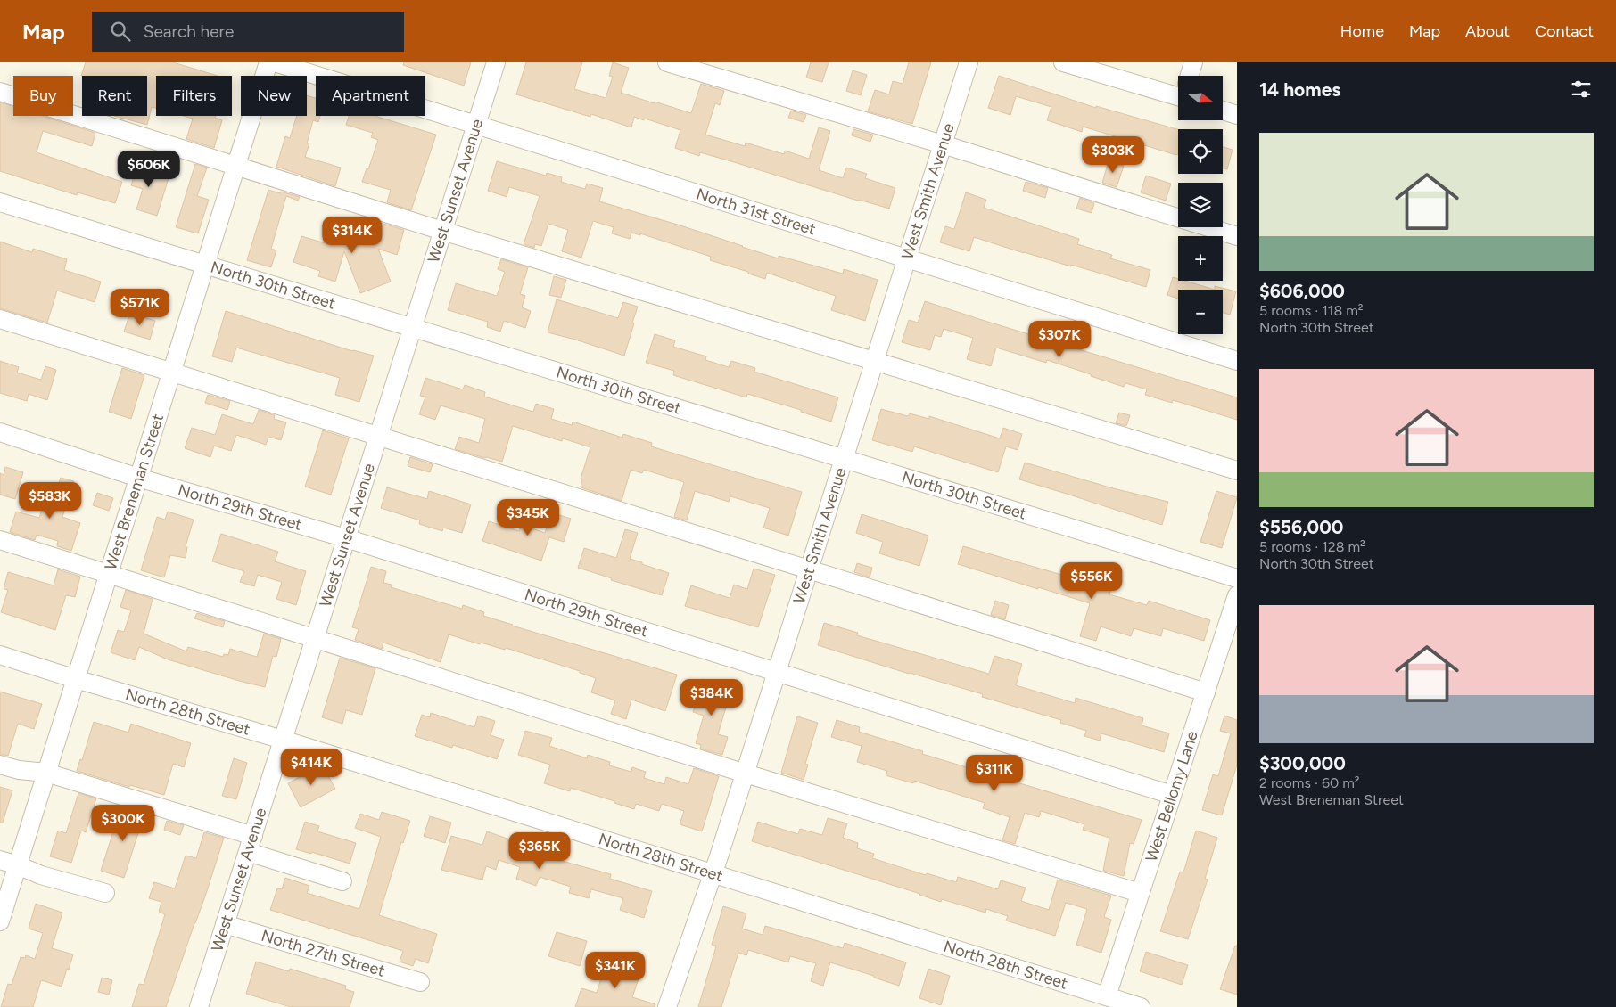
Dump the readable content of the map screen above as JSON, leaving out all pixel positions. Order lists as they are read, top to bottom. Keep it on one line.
{"streets":{"street":["West Sunset Avenue","West Smith Avenue","North 31st Street","North 30th Street","West Breneman Street","North 29th Street","North 28th Street","West Bellomy Lane","North 27th Street"]},"crossings":[["West Sunset Avenue","North 31st Street"],["West Sunset Avenue","North 30th Street"],["West Sunset Avenue","North 29th Street"],["West Sunset Avenue","North 28th Street"],["West Sunset Avenue","North 27th Street"],["West Smith Avenue","North 31st Street"],["West Smith Avenue","North 30th Street"],["West Smith Avenue","North 29th Street"],["West Smith Avenue","North 28th Street"],["North 30th Street","West Breneman Street"],["West Breneman Street","North 29th Street"],["West Breneman Street","North 28th Street"],["North 29th Street","West Bellomy Lane"],["North 28th Street","West Bellomy Lane"]],"north":"right","page":{"header":"Map","search":"Search here","nav":["Home","Map","About","Contact"],"heading":"14 homes","map_buttons":["+","−"],"chip":["Buy","Rent","Filters","New","Apartment"],"list":[{"name":"$606,000","note":"5 rooms · 118 m² · North 30th Street"},{"name":"$556,000","note":"5 rooms · 128 m² · North 30th Street"},{"name":"$300,000","note":"2 rooms · 60 m² · West Breneman Street"}],"price":["$303K","$606K","$314K","$571K","$307K","$583K","$345K","$556K","$384K","$414K","$311K","$300K","$365K","$341K"]}}
